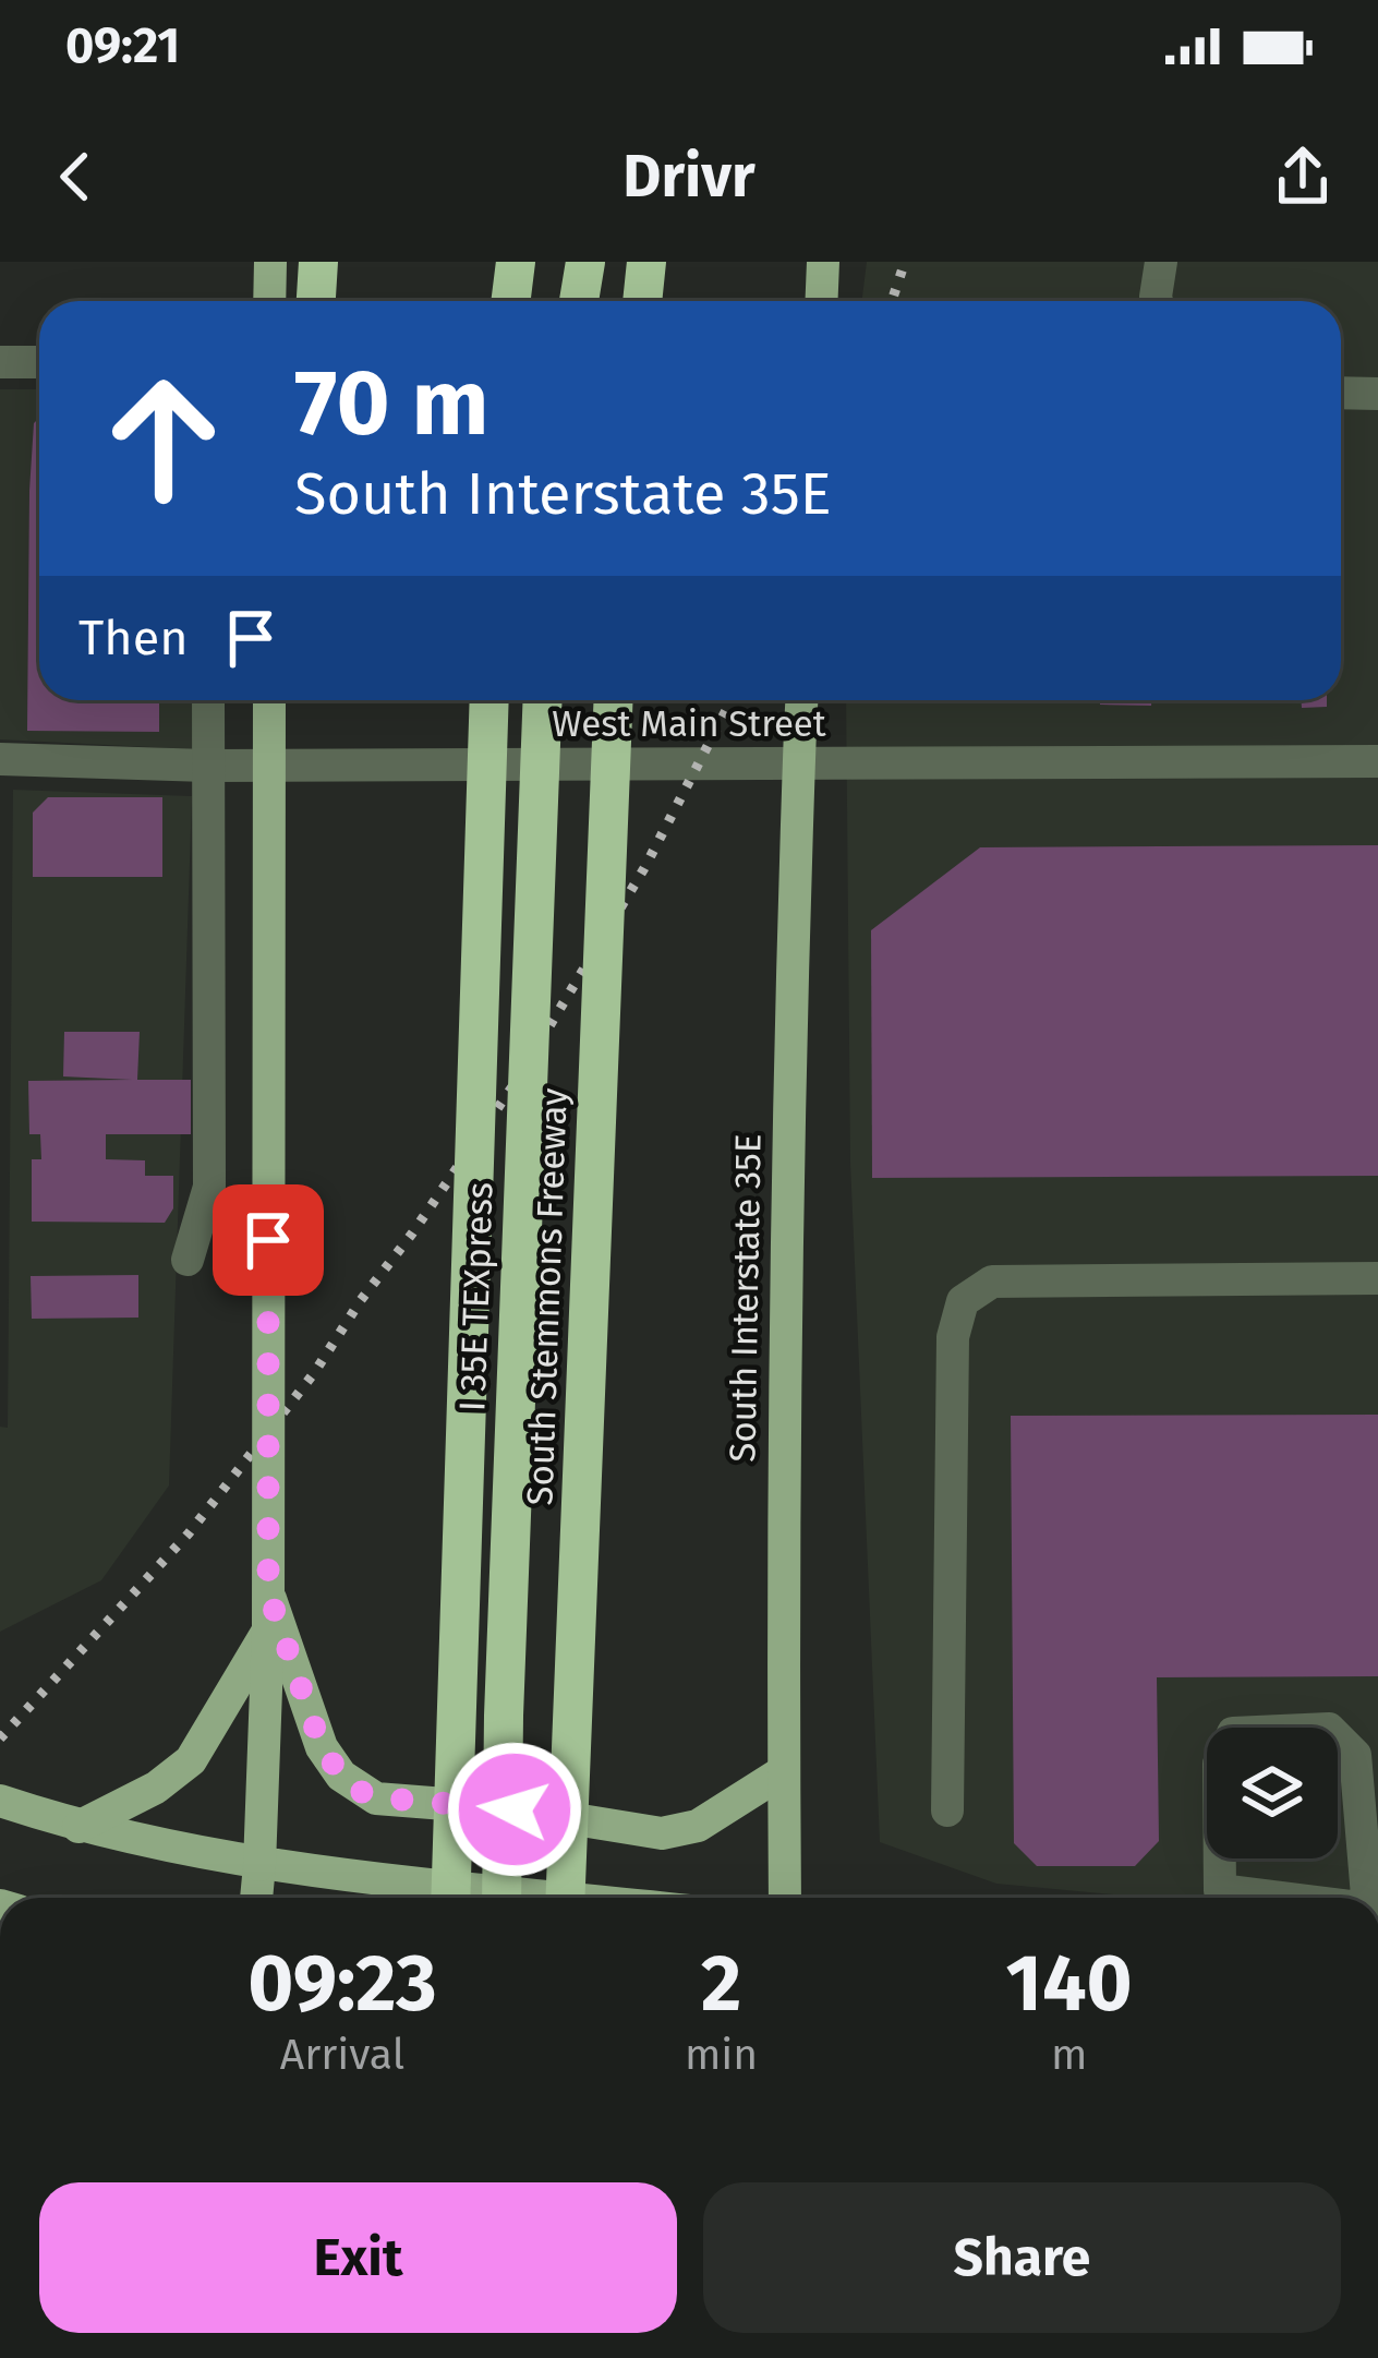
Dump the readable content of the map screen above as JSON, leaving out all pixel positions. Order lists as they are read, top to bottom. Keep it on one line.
{"streets":{"highway":["I 35E TEXpress","South Stemmons Freeway"],"main road":["South Interstate 35E"],"street":["West Main Street"]},"page":{"status":"09:21","header":"Drivr","turn":["70 m","South Interstate 35E"],"then":"Then","eta":["09:23","Arrival","2","min","140","m"],"buttons":["Exit","Share"]}}
